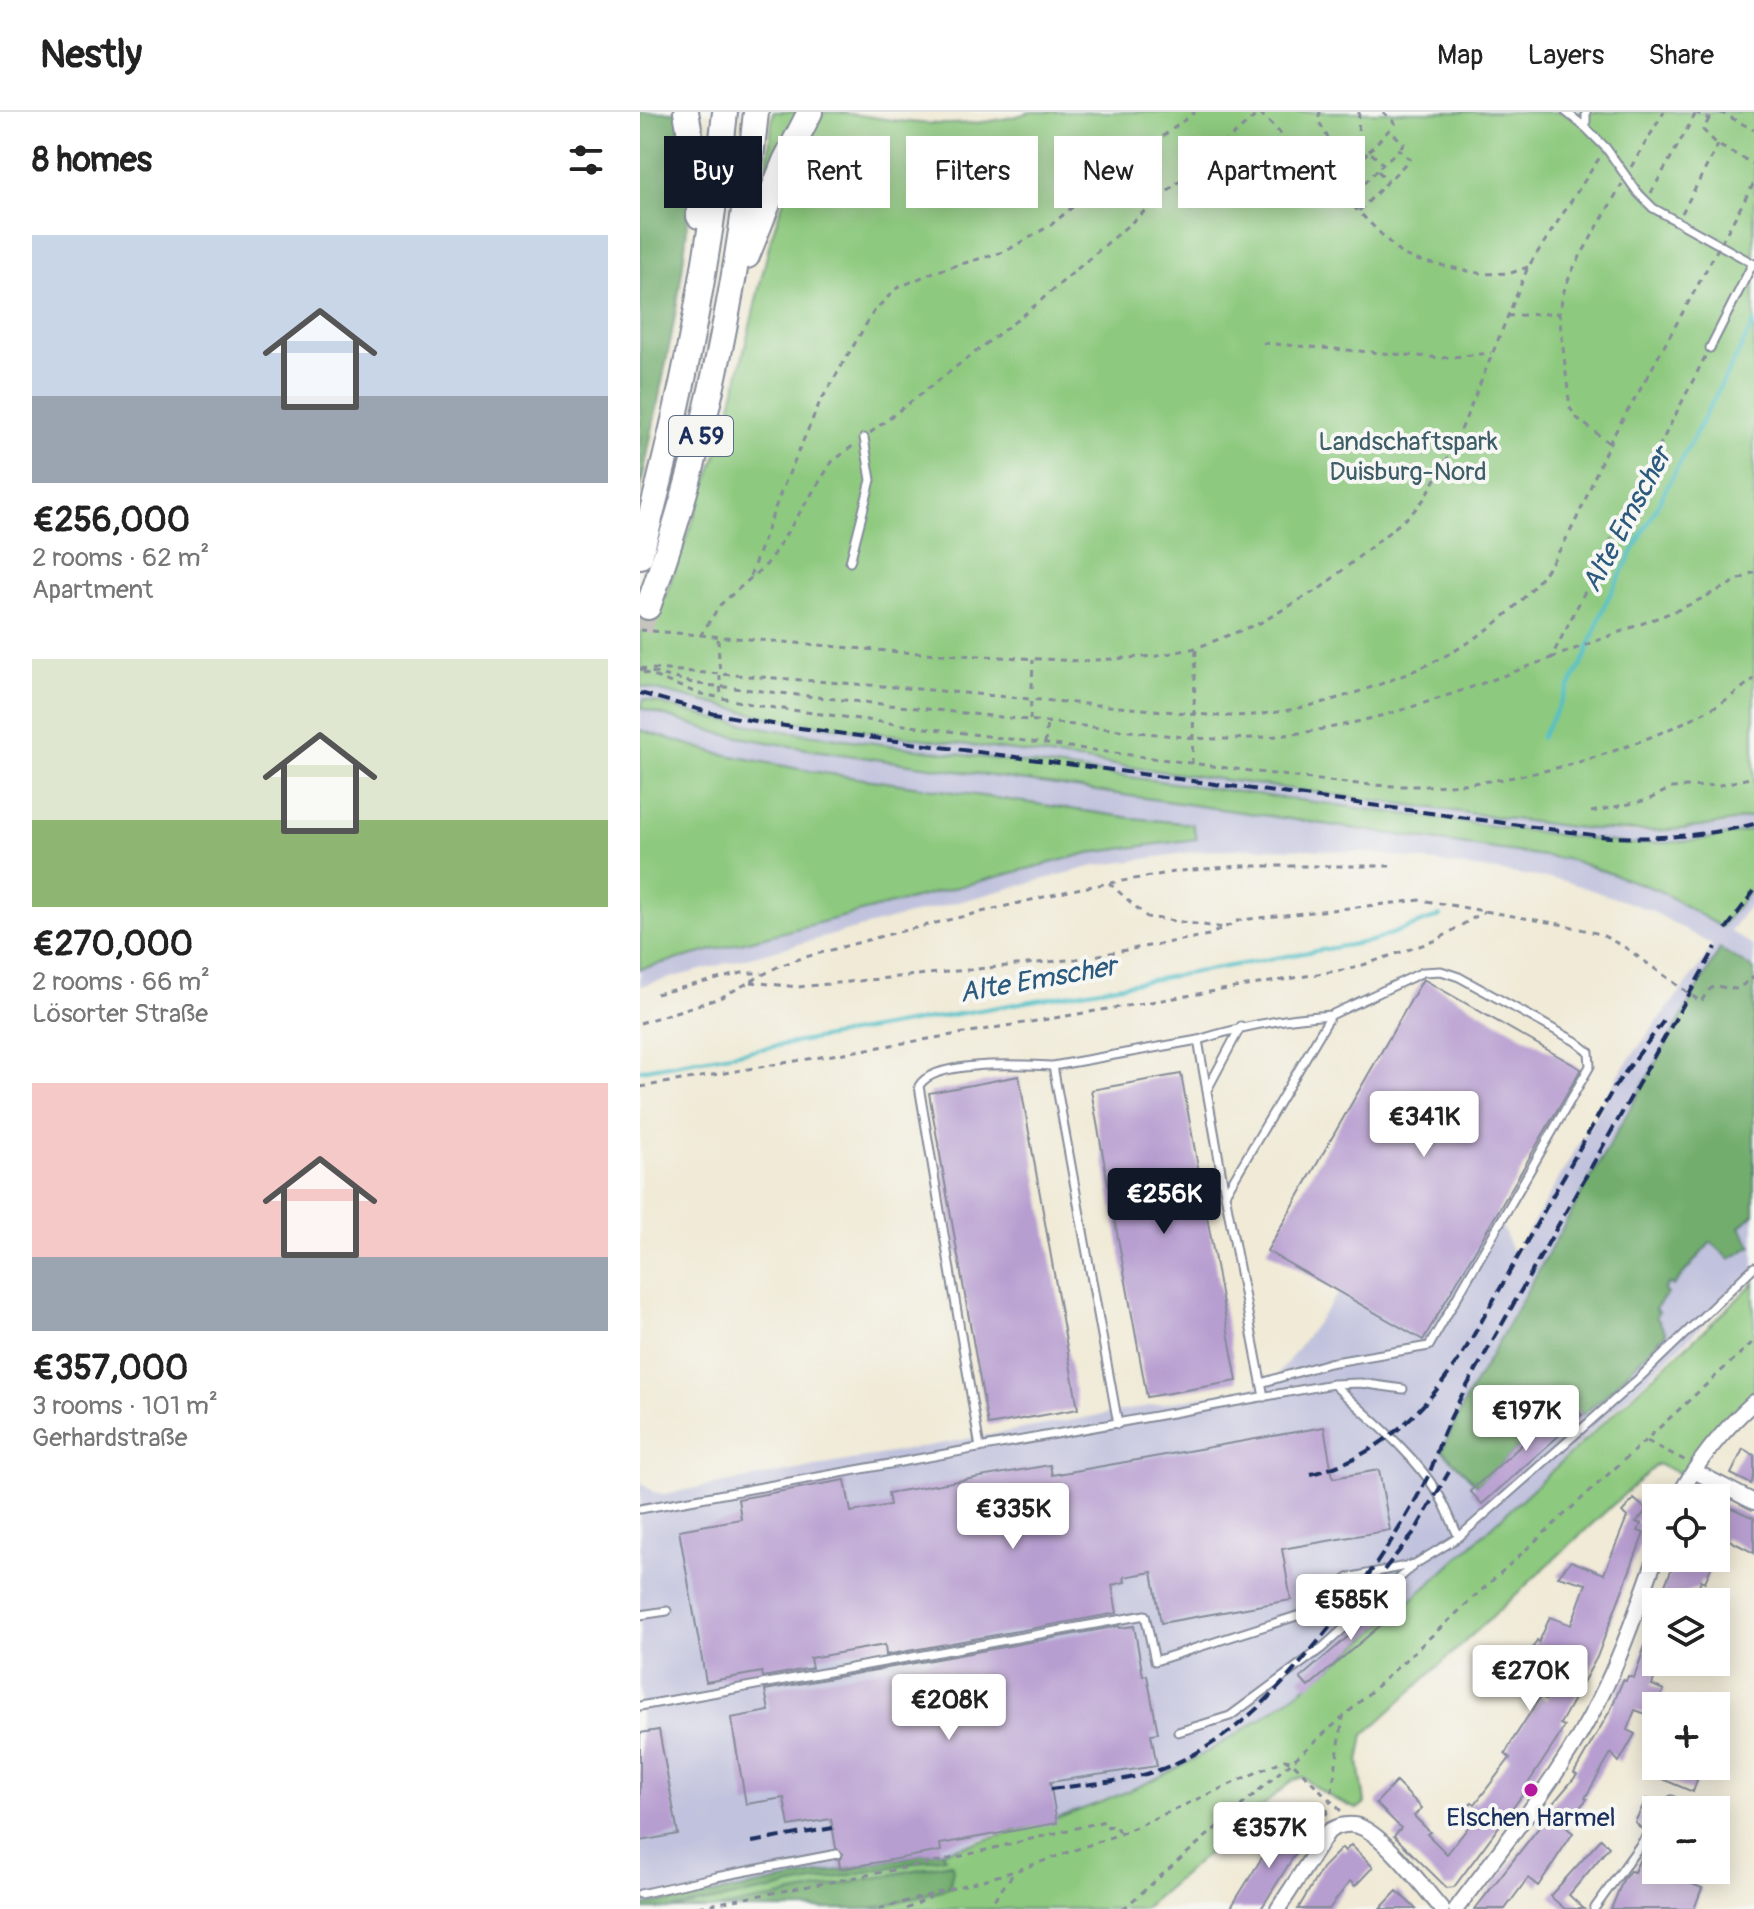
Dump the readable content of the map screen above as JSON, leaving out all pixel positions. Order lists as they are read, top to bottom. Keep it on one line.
{"streets":{"highway":["A 59"]},"water":["Alte Emscher"],"parks":["Landschaftspark Duisburg-Nord"],"places":["Elschen Harmel"],"page":{"header":"Nestly","nav":["Map","Layers","Share"],"heading":"8 homes","chip":["Buy","Rent","Filters","New","Apartment"],"list":[{"name":"€256,000","note":"2 rooms · 62 m² · Apartment"},{"name":"€270,000","note":"2 rooms · 66 m² · Lösorter Straße"},{"name":"€357,000","note":"3 rooms · 101 m² · Gerhardstraße"}],"price":["€341K","€256K","€197K","€335K","€585K","€270K","€208K","€357K"],"map_buttons":["+","−"]}}
